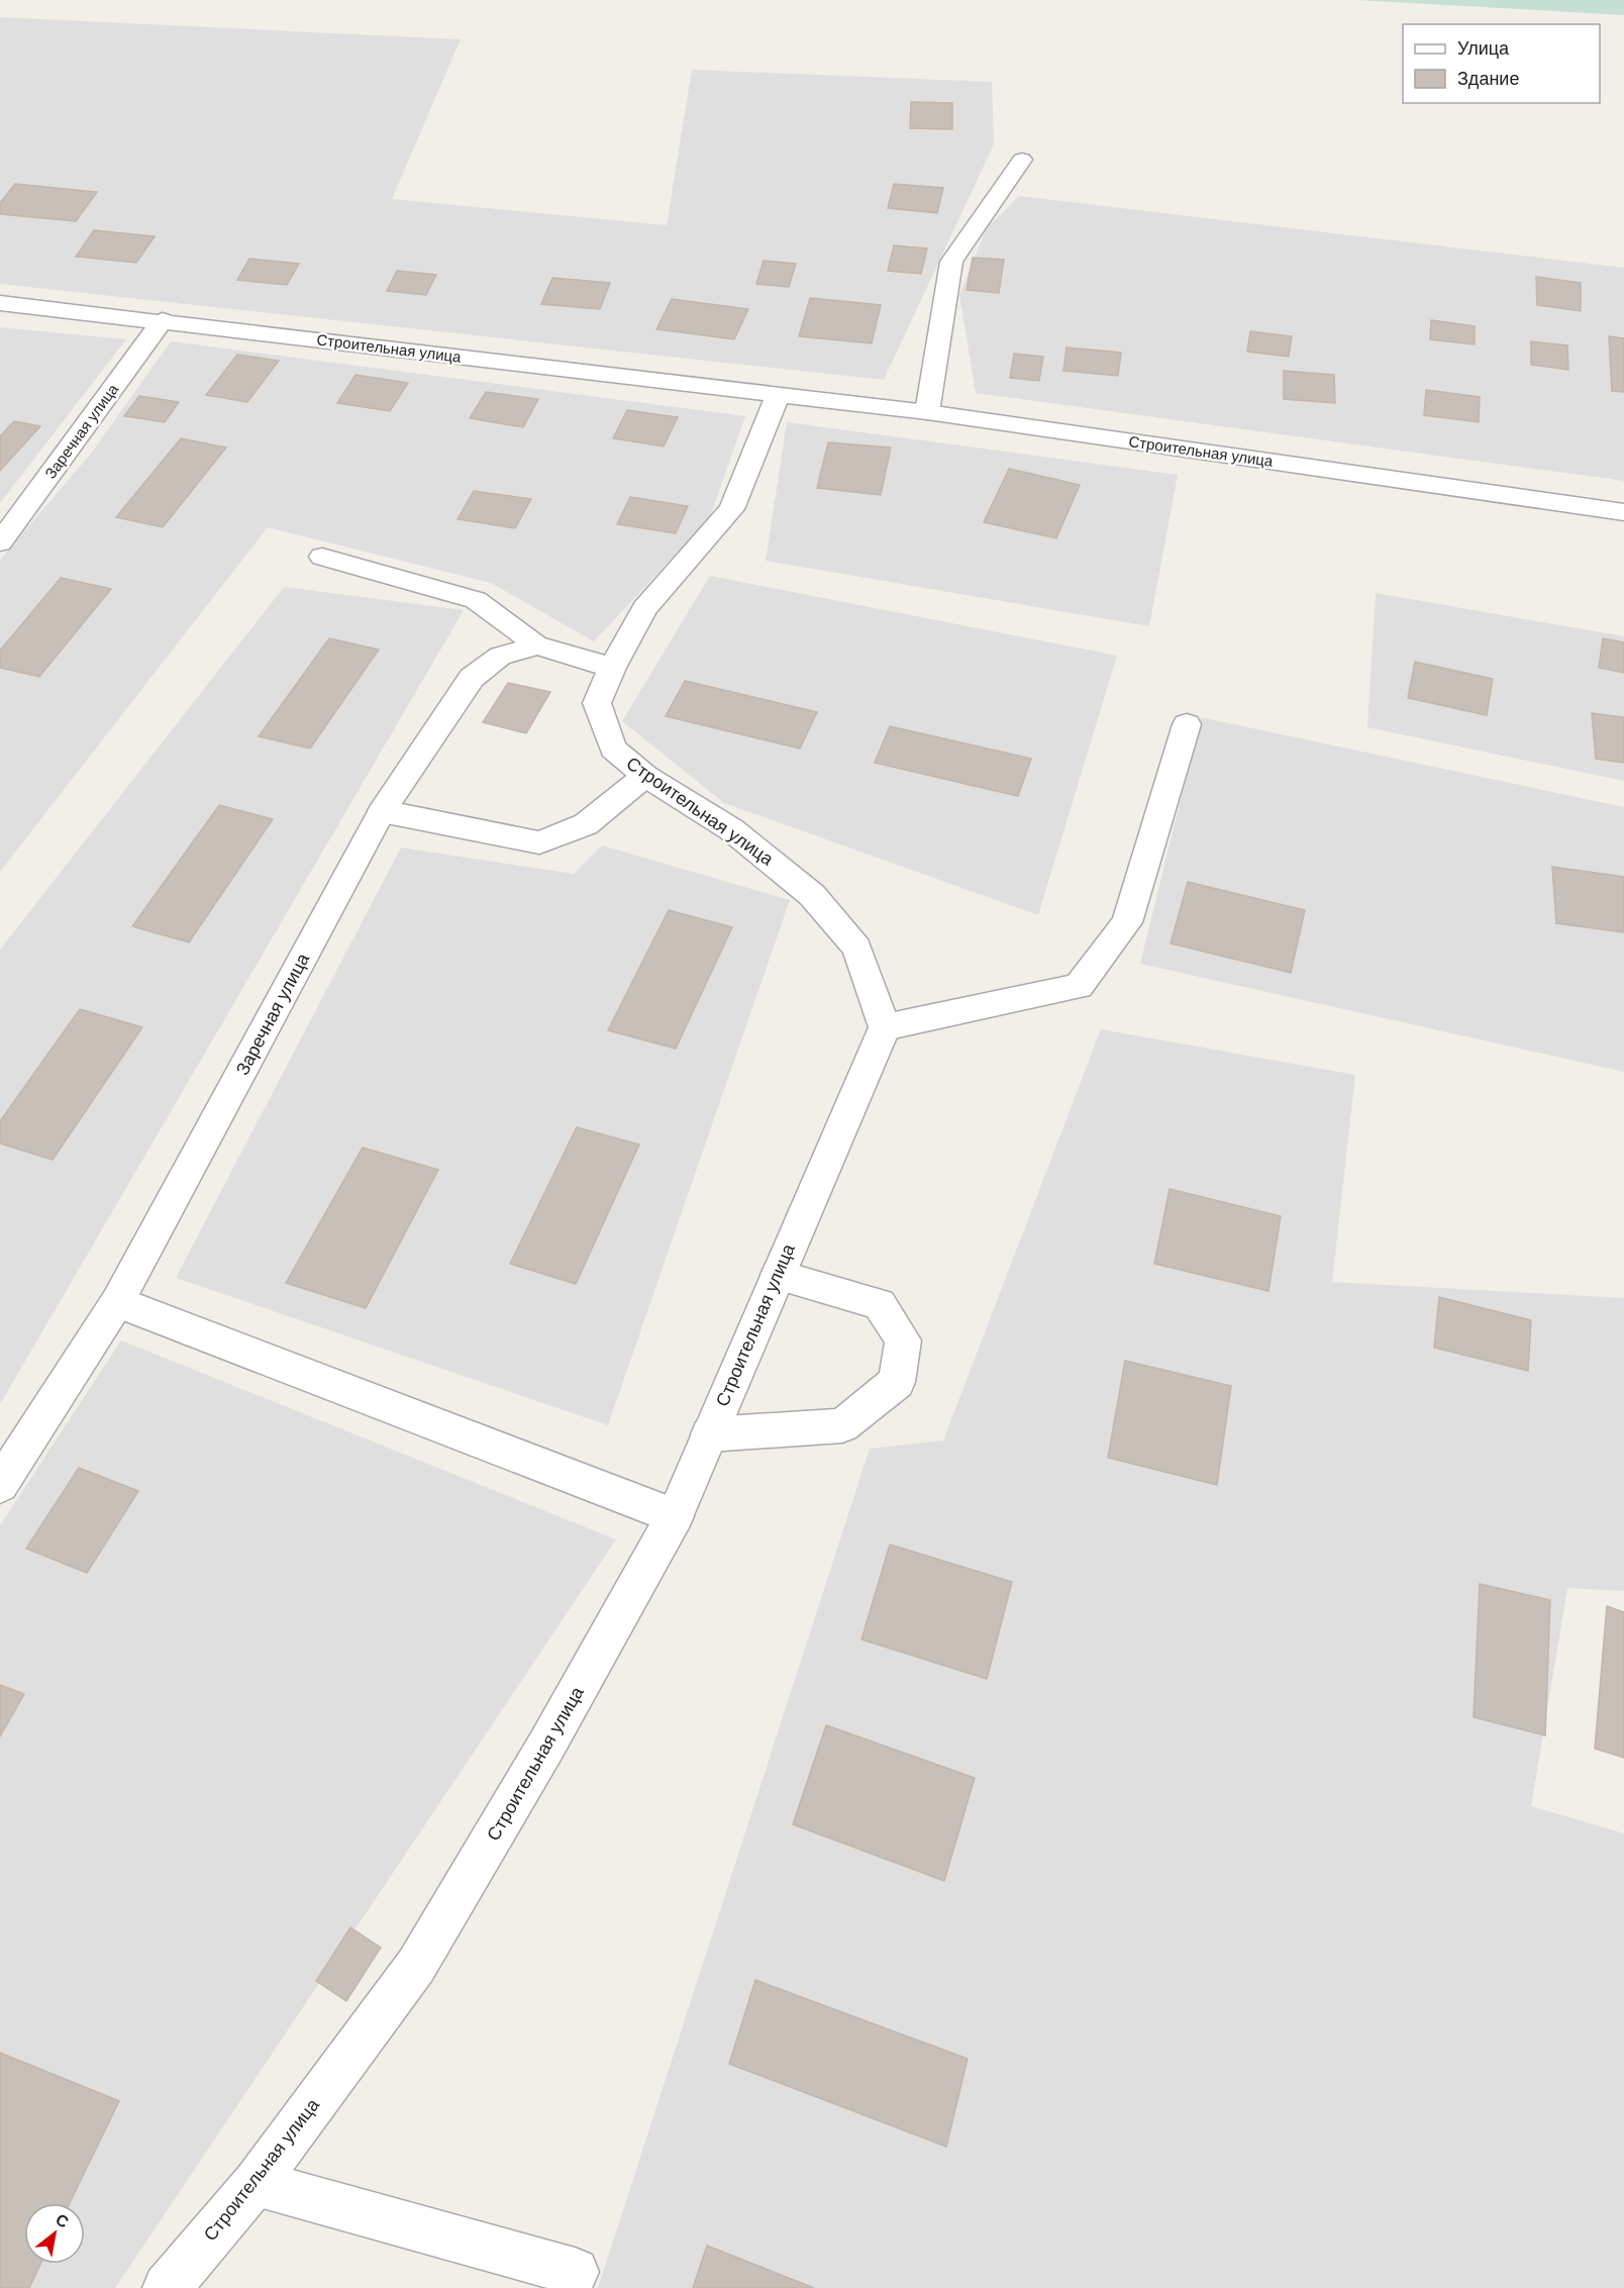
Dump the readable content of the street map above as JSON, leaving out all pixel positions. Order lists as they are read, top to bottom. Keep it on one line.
{"streets":{"street":["Строительная улица","Заречная улица"]},"crossings":[["Строительная улица","Заречная улица"]],"legend":["Улица","Здание"],"north":"top right"}
